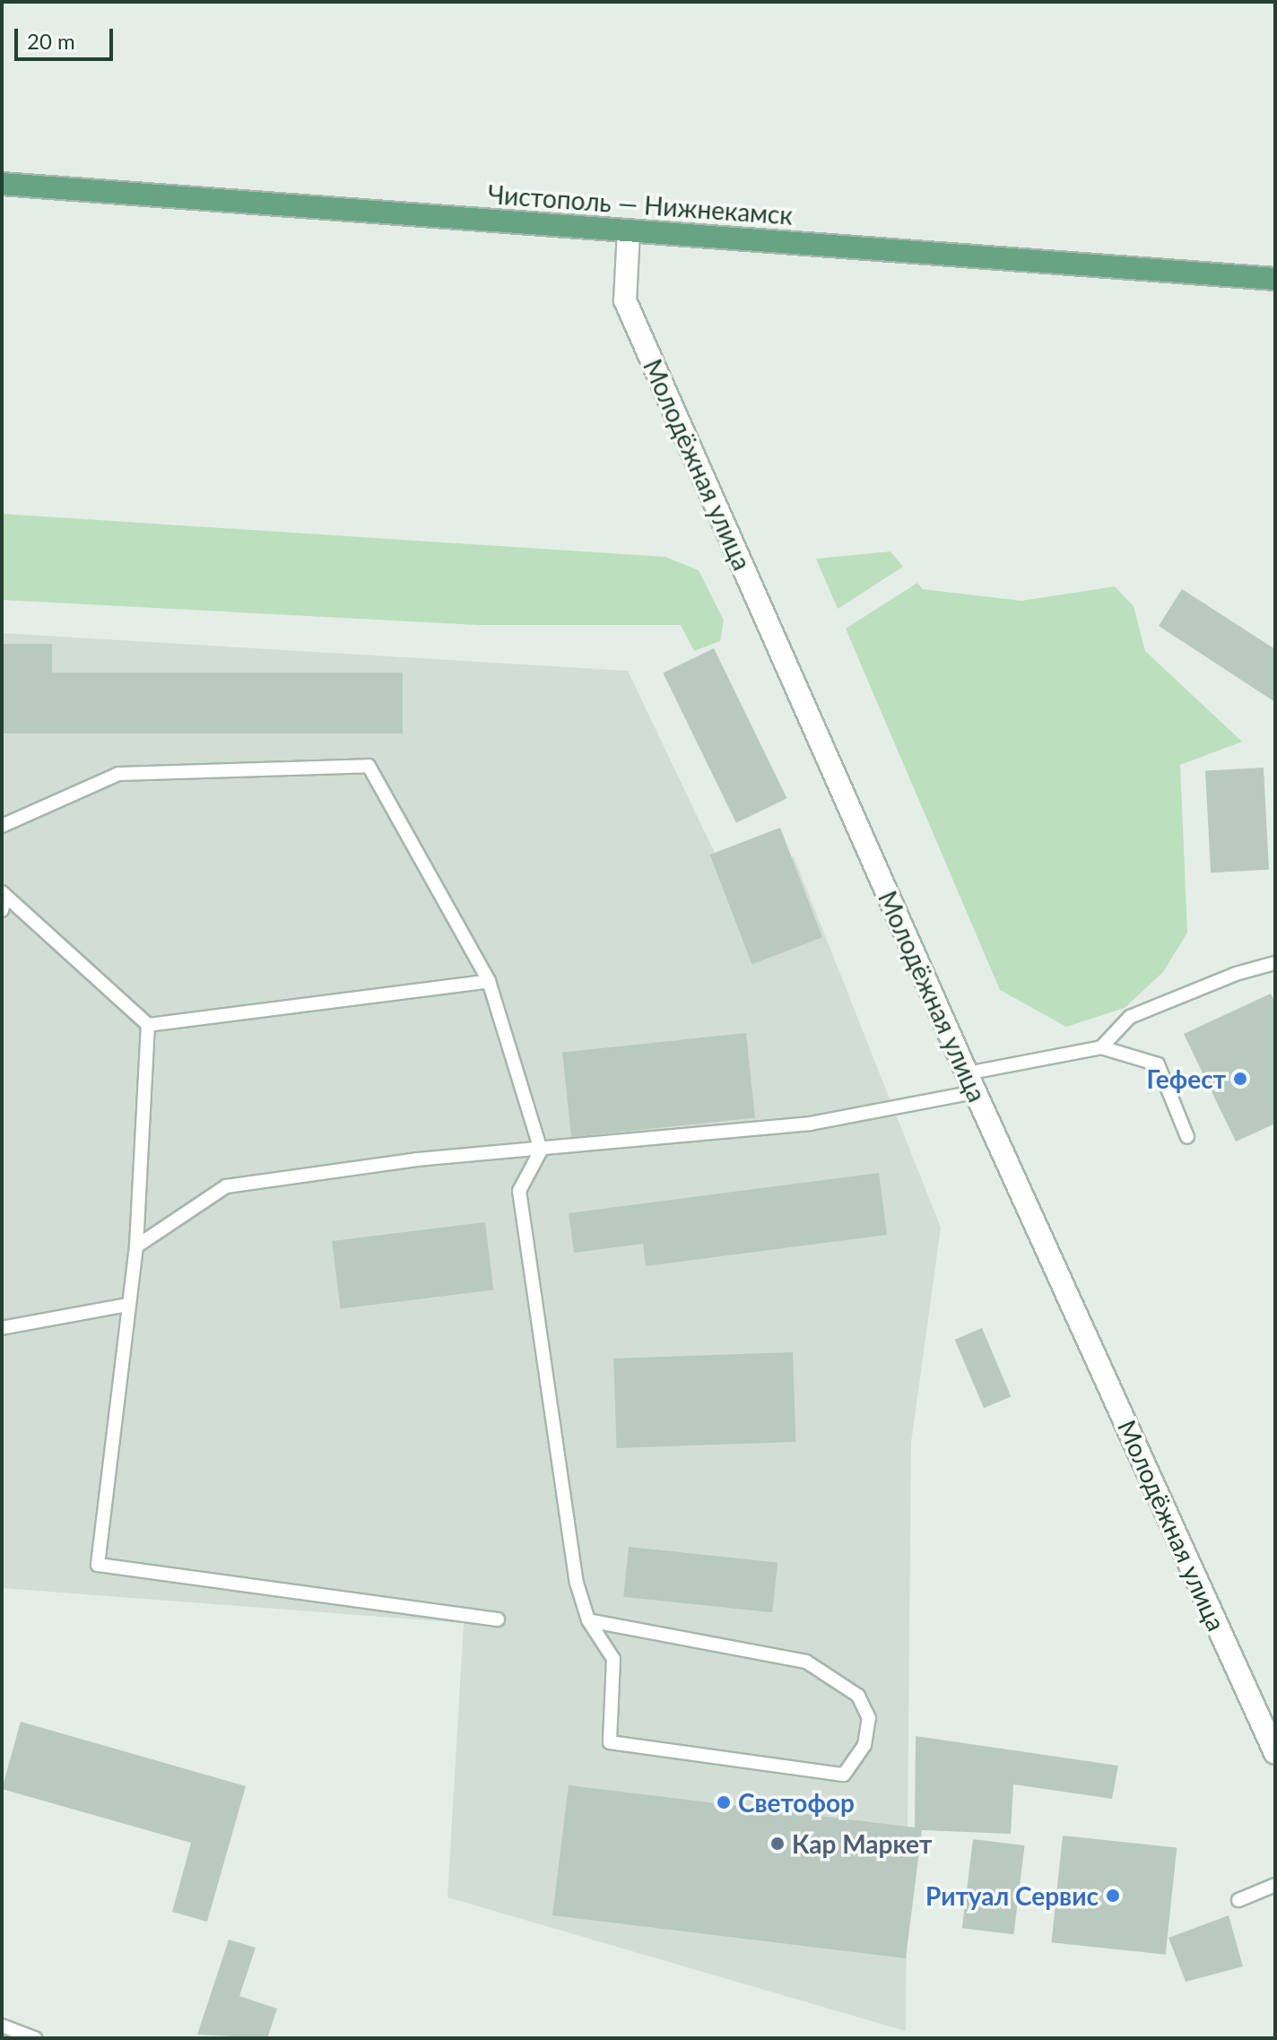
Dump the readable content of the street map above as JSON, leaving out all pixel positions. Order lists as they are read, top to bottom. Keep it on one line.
{"streets":{"main road":["Чистополь — Нижнекамск"],"street":["Молодёжная улица"]},"crossings":[["Чистополь — Нижнекамск","Молодёжная улица"]],"places":["Гефест","Светофор","Кар Маркет","Ритуал Сервис"],"scale_bar":"20 m"}
